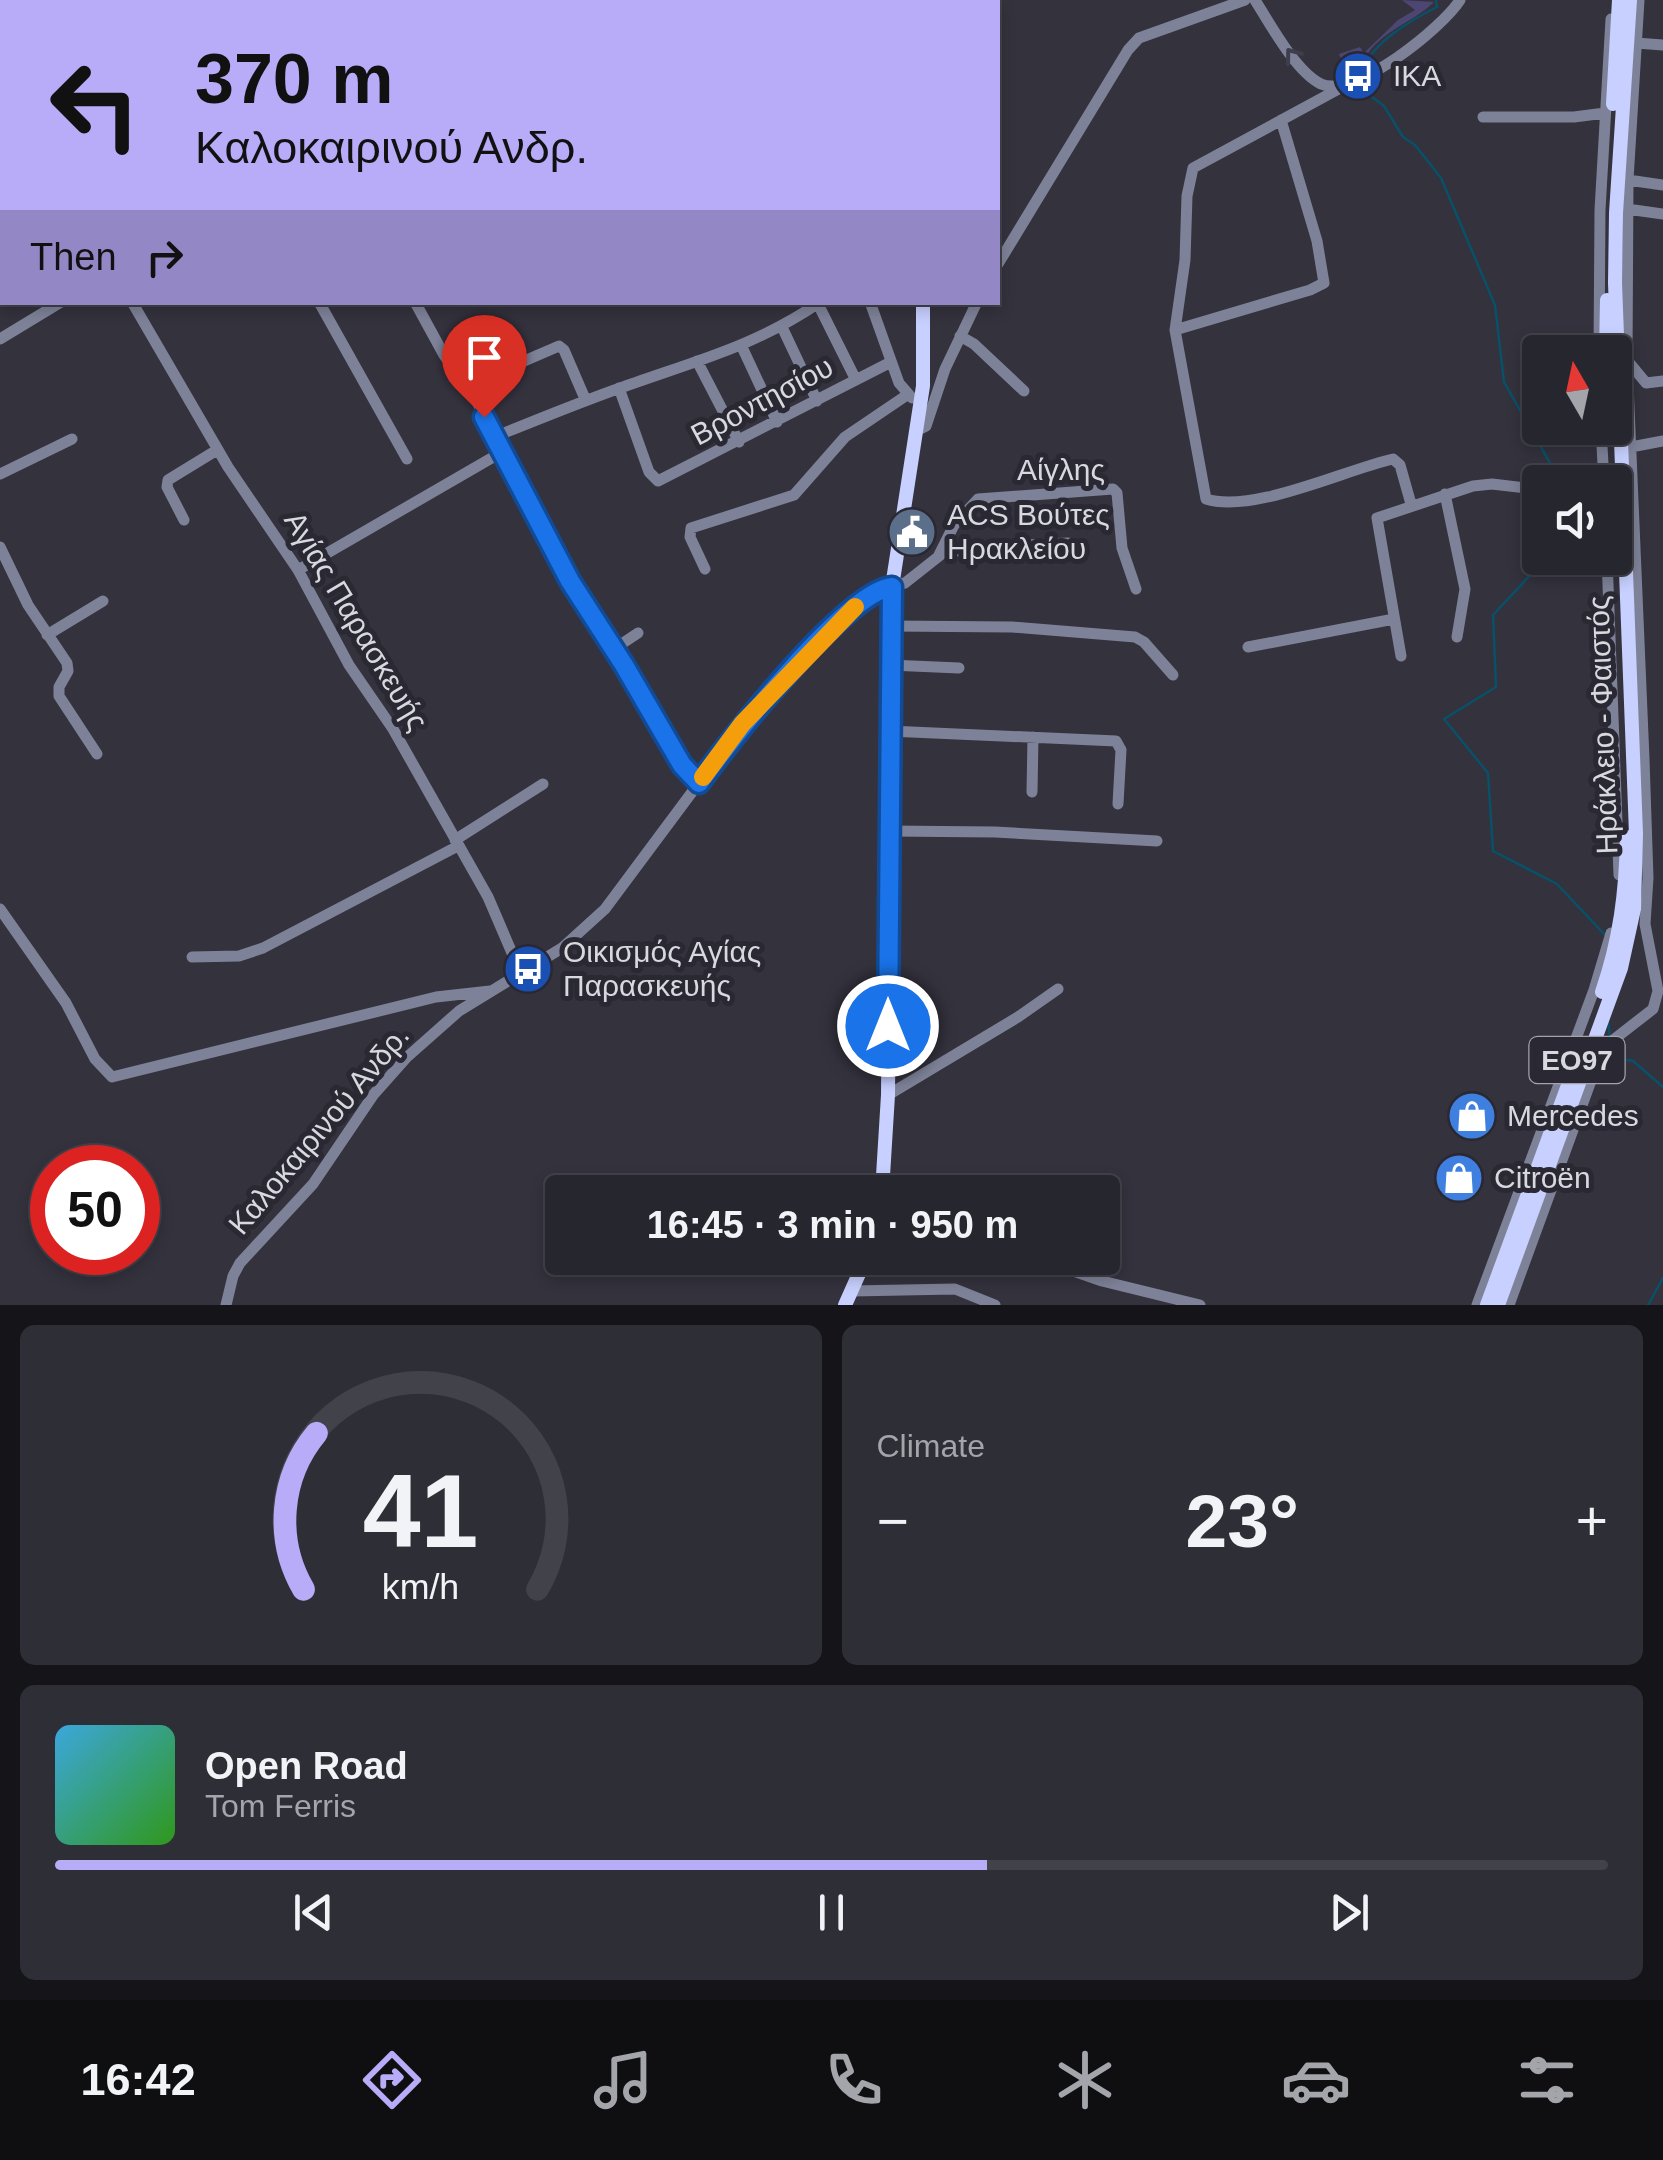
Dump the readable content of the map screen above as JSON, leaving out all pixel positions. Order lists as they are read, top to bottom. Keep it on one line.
{"streets":{"main road":["Ηράκλειο - Φαιστός","ΕΟ97"],"street":["Βροντησίου","Αίγλης","Αγίας Παρασκευής","Καλοκαιρινού Ανδρ."]},"crossings":[["Αίγλης","Καλοκαιρινού Ανδρ."],["Αγίας Παρασκευής","Καλοκαιρινού Ανδρ."]],"places":{"bus stop":["IKA","Οικισμός Αγίας Παρασκευής"],"public building":["ACS Βούτες Ηρακλείου"],"shop":["Mercedes","Citroën"]},"north":"top","page":{"turn":["370 m","Καλοκαιρινού Ανδρ."],"then":"Then","limit":"50","trip":"16:45 · 3 min · 950 m","tile":"Climate","heat":["−","23°","+"],"song":["Open Road","Tom Ferris"],"tabs":"16:42","gauge":["41","km/h"]}}
